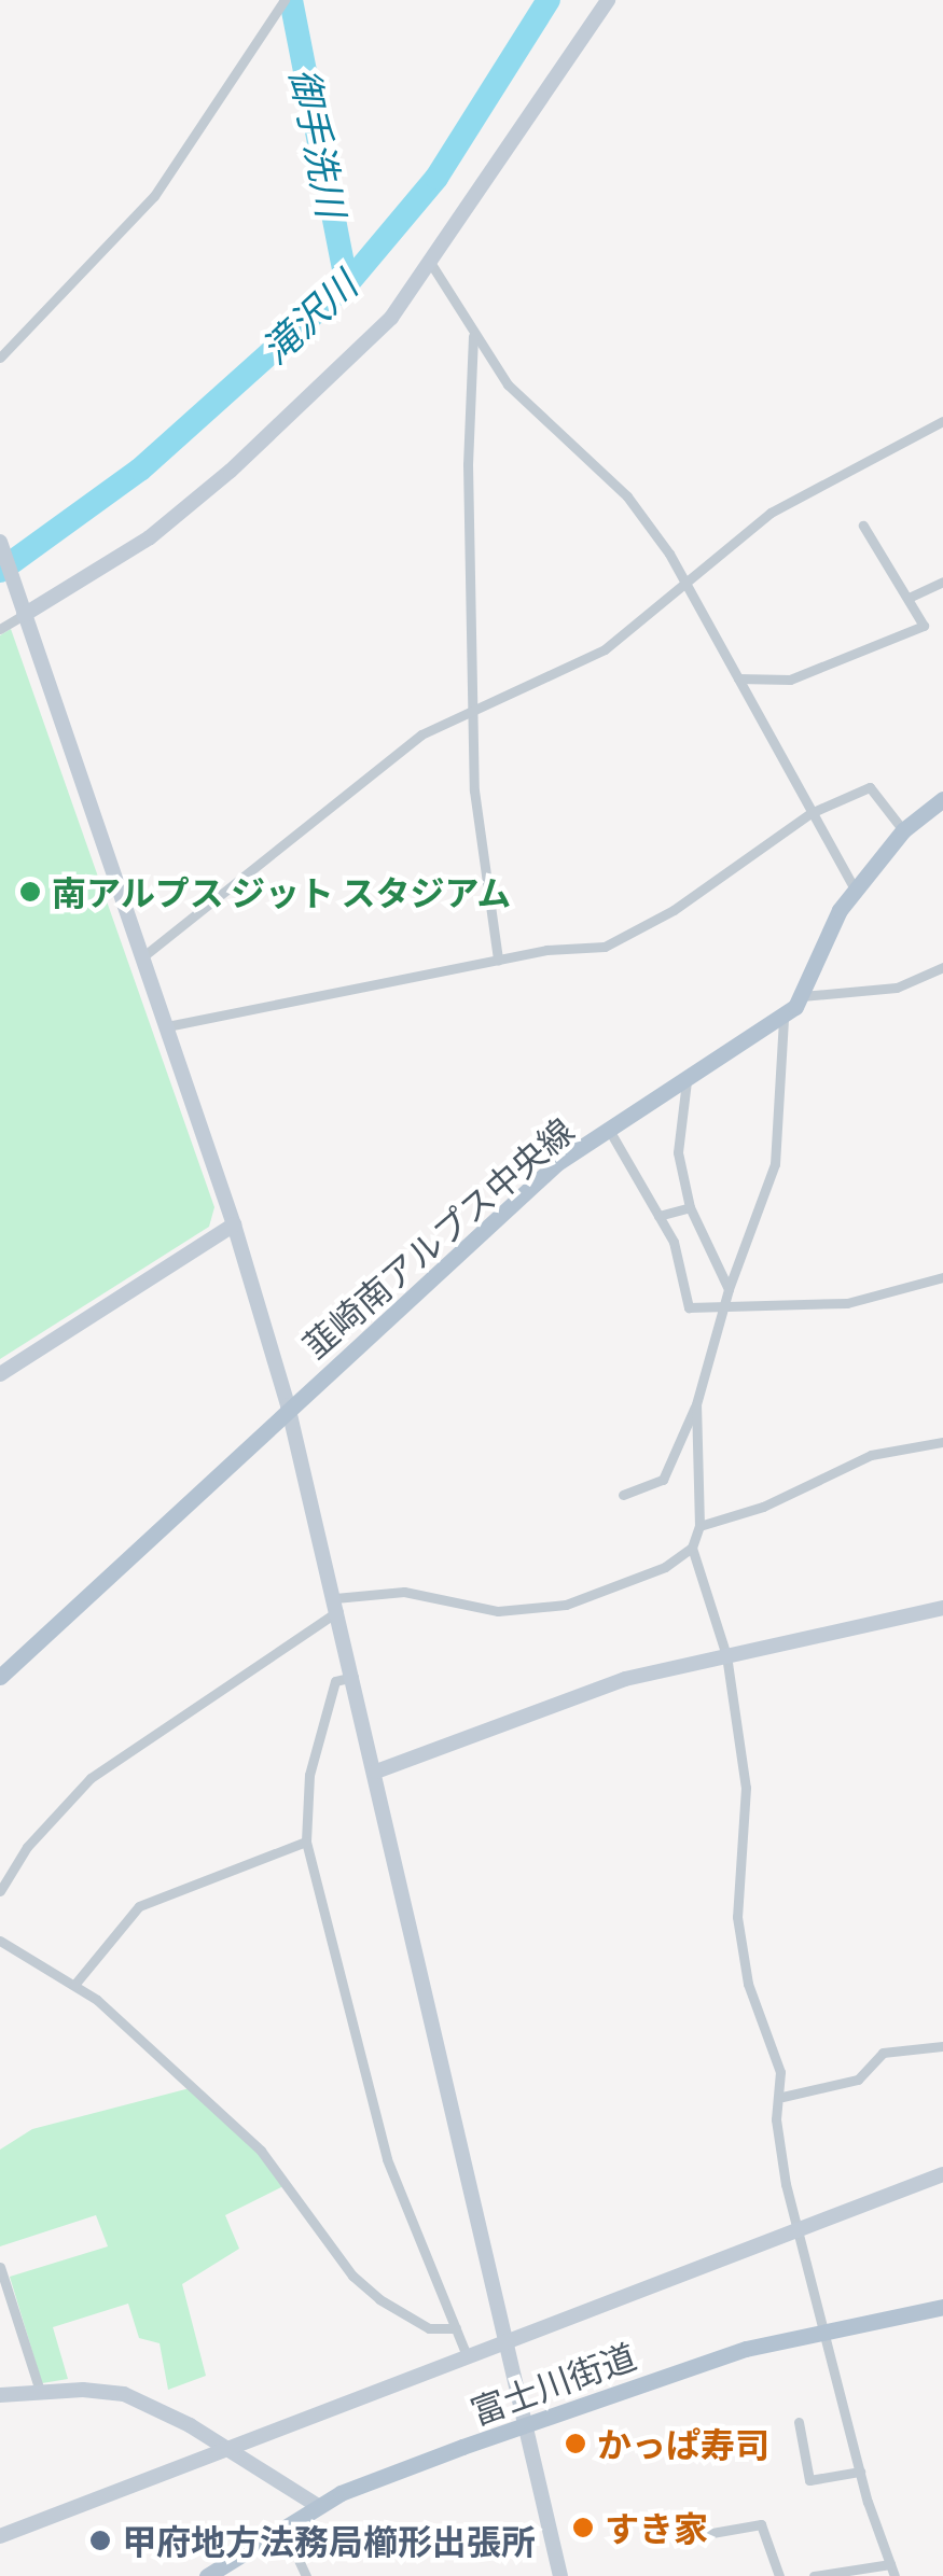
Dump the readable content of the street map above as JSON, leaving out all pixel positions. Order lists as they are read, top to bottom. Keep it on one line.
{"streets":{"main road":["韮崎南アルプス中央線","富士川街道"]},"water":["御手洗川","滝沢川"],"places":["南アルプス ジット スタジアム","かっぱ寿司","すき家","甲府地方法務局櫛形出張所"]}
